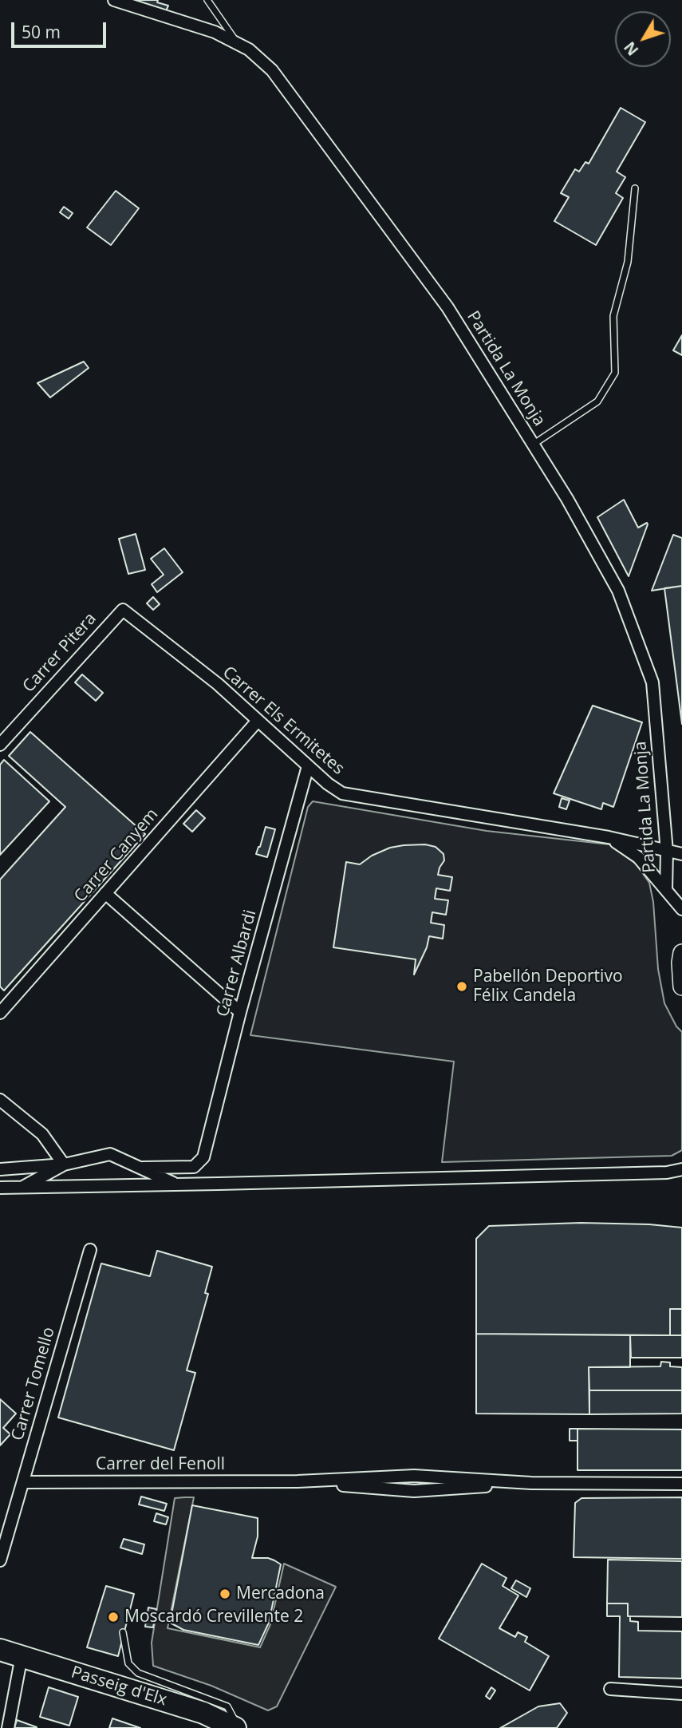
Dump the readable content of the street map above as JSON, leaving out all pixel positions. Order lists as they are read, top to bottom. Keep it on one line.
{"streets":{"highway":["Passeig d'Elx"],"street":["Partida La Monja","Carrer Pitera","Carrer Els Ermitetes","Carrer Canyem","Carrer Albardi","Carrer Tomello","Carrer del Fenoll"]},"crossings":[["Partida La Monja","Carrer Els Ermitetes"],["Carrer Pitera","Carrer Els Ermitetes"],["Carrer Els Ermitetes","Carrer Canyem"],["Carrer Els Ermitetes","Carrer Albardi"],["Carrer Tomello","Carrer del Fenoll"]],"places":["Pabellón Deportivo Félix Candela","Mercadona","Moscardó Crevillente 2"],"scale_bar":"50 m","north":"bottom left"}
